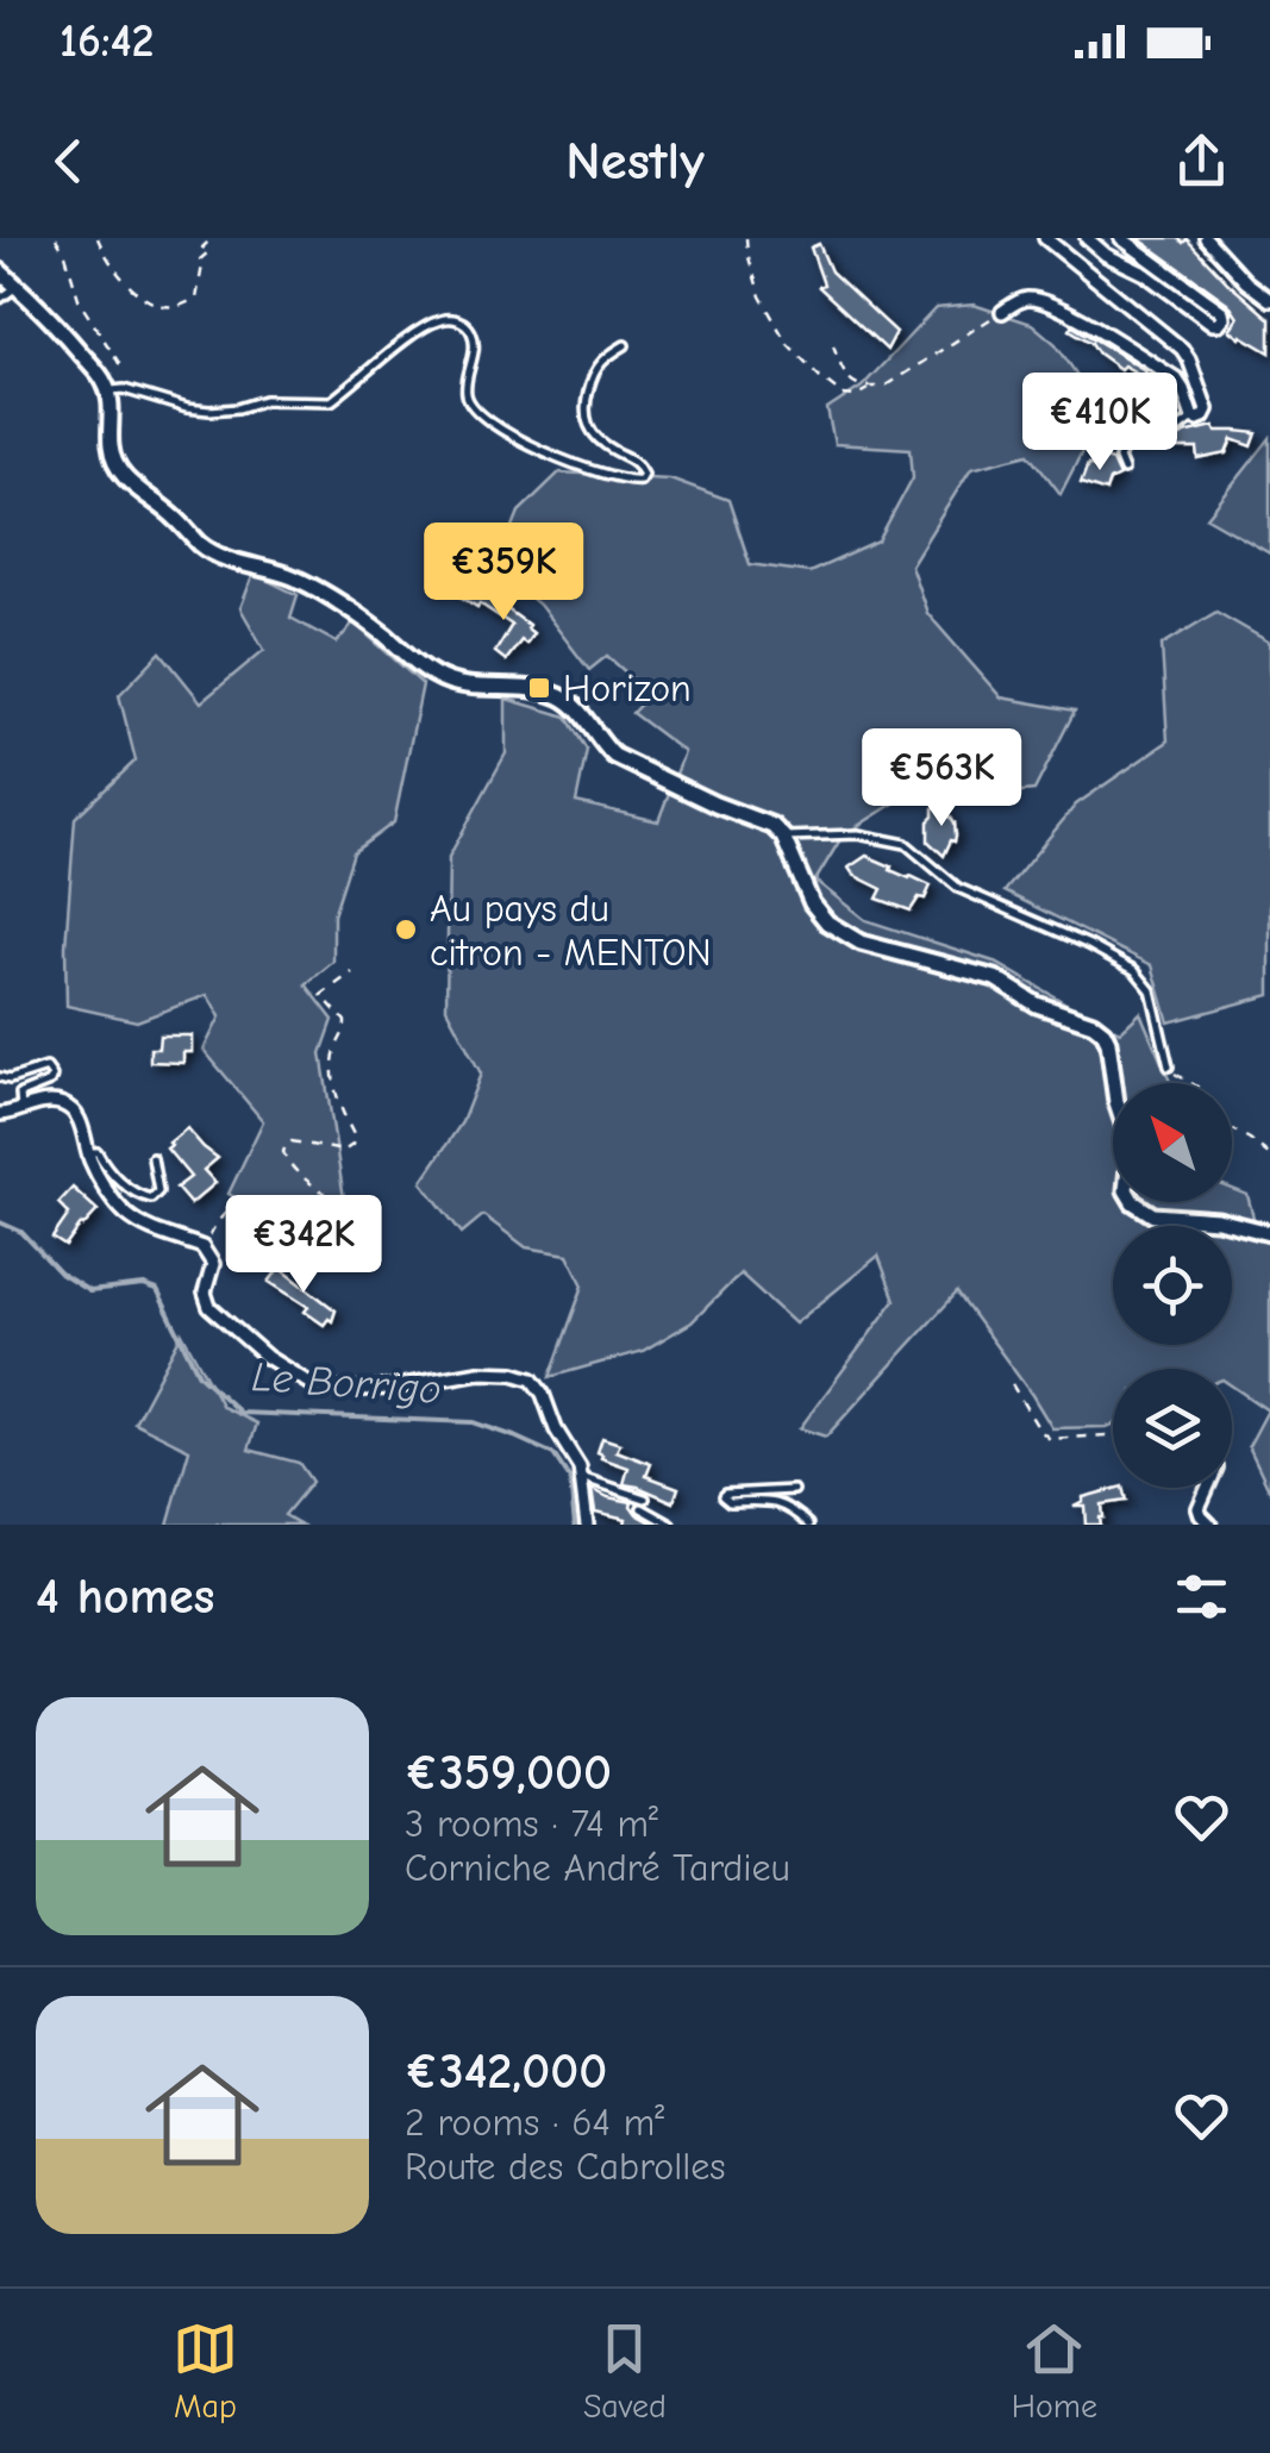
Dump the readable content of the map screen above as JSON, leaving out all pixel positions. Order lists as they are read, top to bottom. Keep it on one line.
{"water":["Le Borrigo"],"places":{"transit":["Horizon"],"other":["Au pays du citron - MENTON"]},"north":"top left","page":{"status":"16:42","header":"Nestly","price":["€410K","€359K","€563K","€342K"],"heading":"4 homes","list":[{"name":"€359,000","note":"3 rooms · 74 m² · Corniche André Tardieu"},{"name":"€342,000","note":"2 rooms · 64 m² · Route des Cabrolles"}],"tabs":["Map","Saved","Home"]}}
